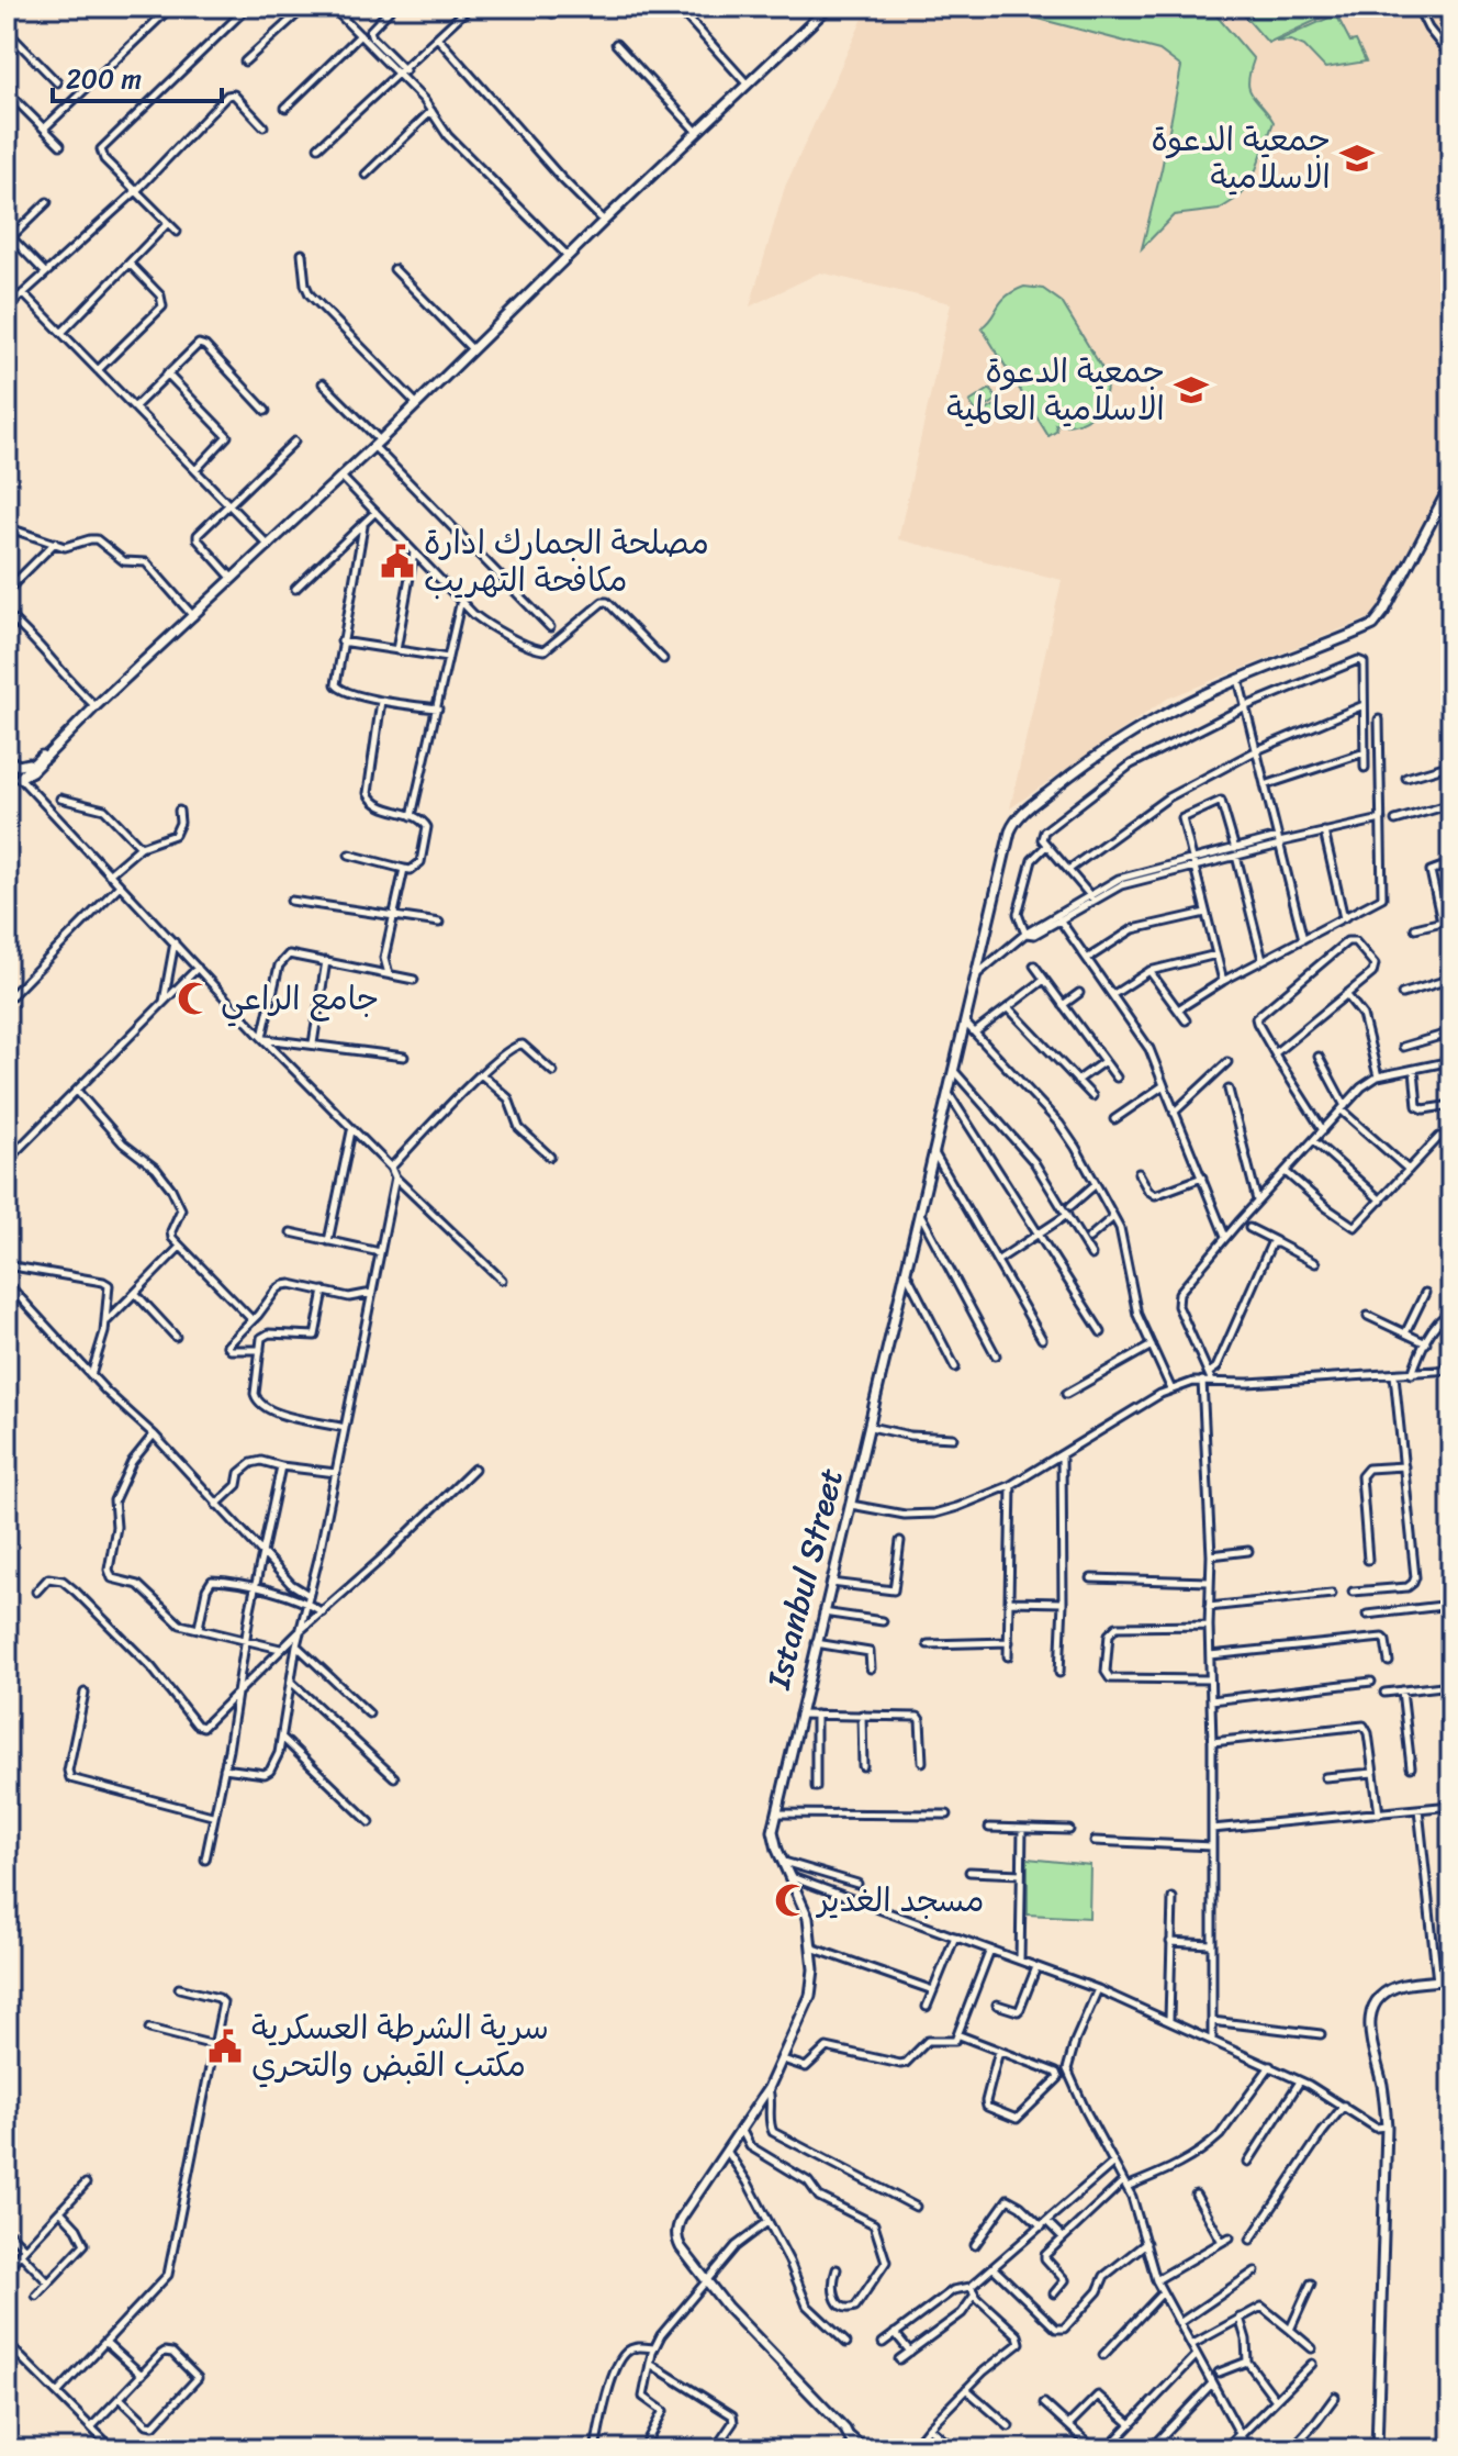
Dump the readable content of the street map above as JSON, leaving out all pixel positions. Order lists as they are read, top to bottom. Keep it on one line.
{"streets":{"street":["Istanbul Street"]},"places":{"school or university":["جمعية الدعوة الاسلامية","جمعية الدعوة الاسلامية العالمية"],"public building":["مصلحة الجمارك ادارة مكافحة التهريب","سرية الشرطة العسكرية مكتب القبض والتحري"],"mosque":["جامع الراعي","مسجد الغدير"]},"scale_bar":"200 m"}
